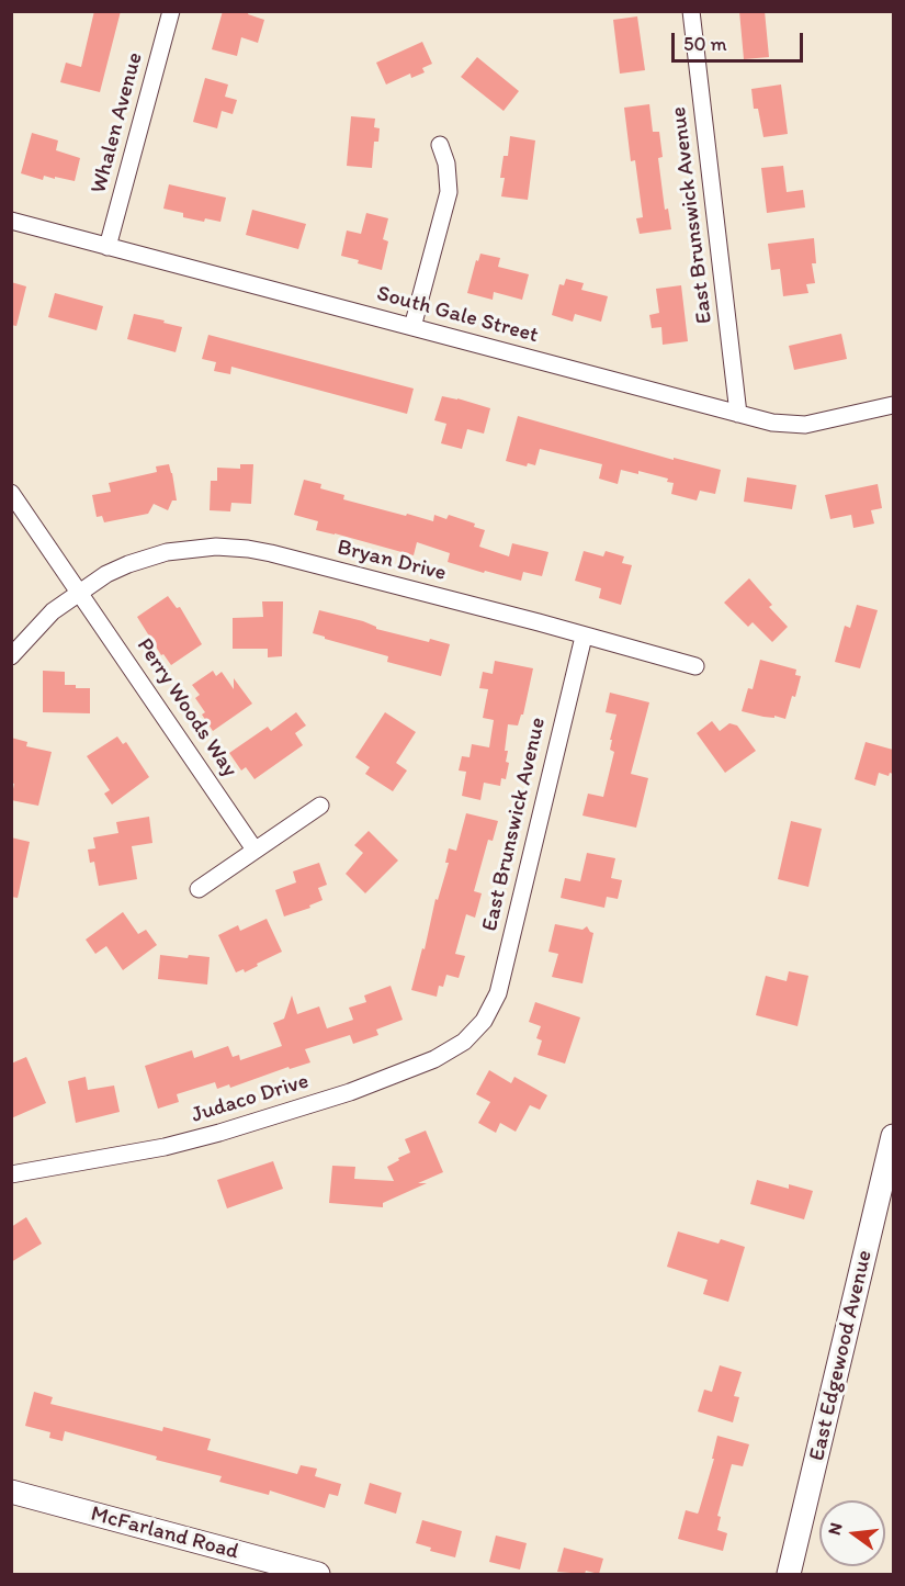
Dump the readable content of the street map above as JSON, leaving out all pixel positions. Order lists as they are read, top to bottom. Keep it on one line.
{"streets":{"main road":["East Edgewood Avenue","McFarland Road"],"street":["Whalen Avenue","East Brunswick Avenue","South Gale Street","Bryan Drive","Perry Woods Way","Judaco Drive"]},"crossings":[["Whalen Avenue","South Gale Street"],["East Brunswick Avenue","South Gale Street"],["East Brunswick Avenue","Bryan Drive"],["East Brunswick Avenue","Judaco Drive"],["Bryan Drive","Perry Woods Way"]],"scale_bar":"50 m","north":"left"}
